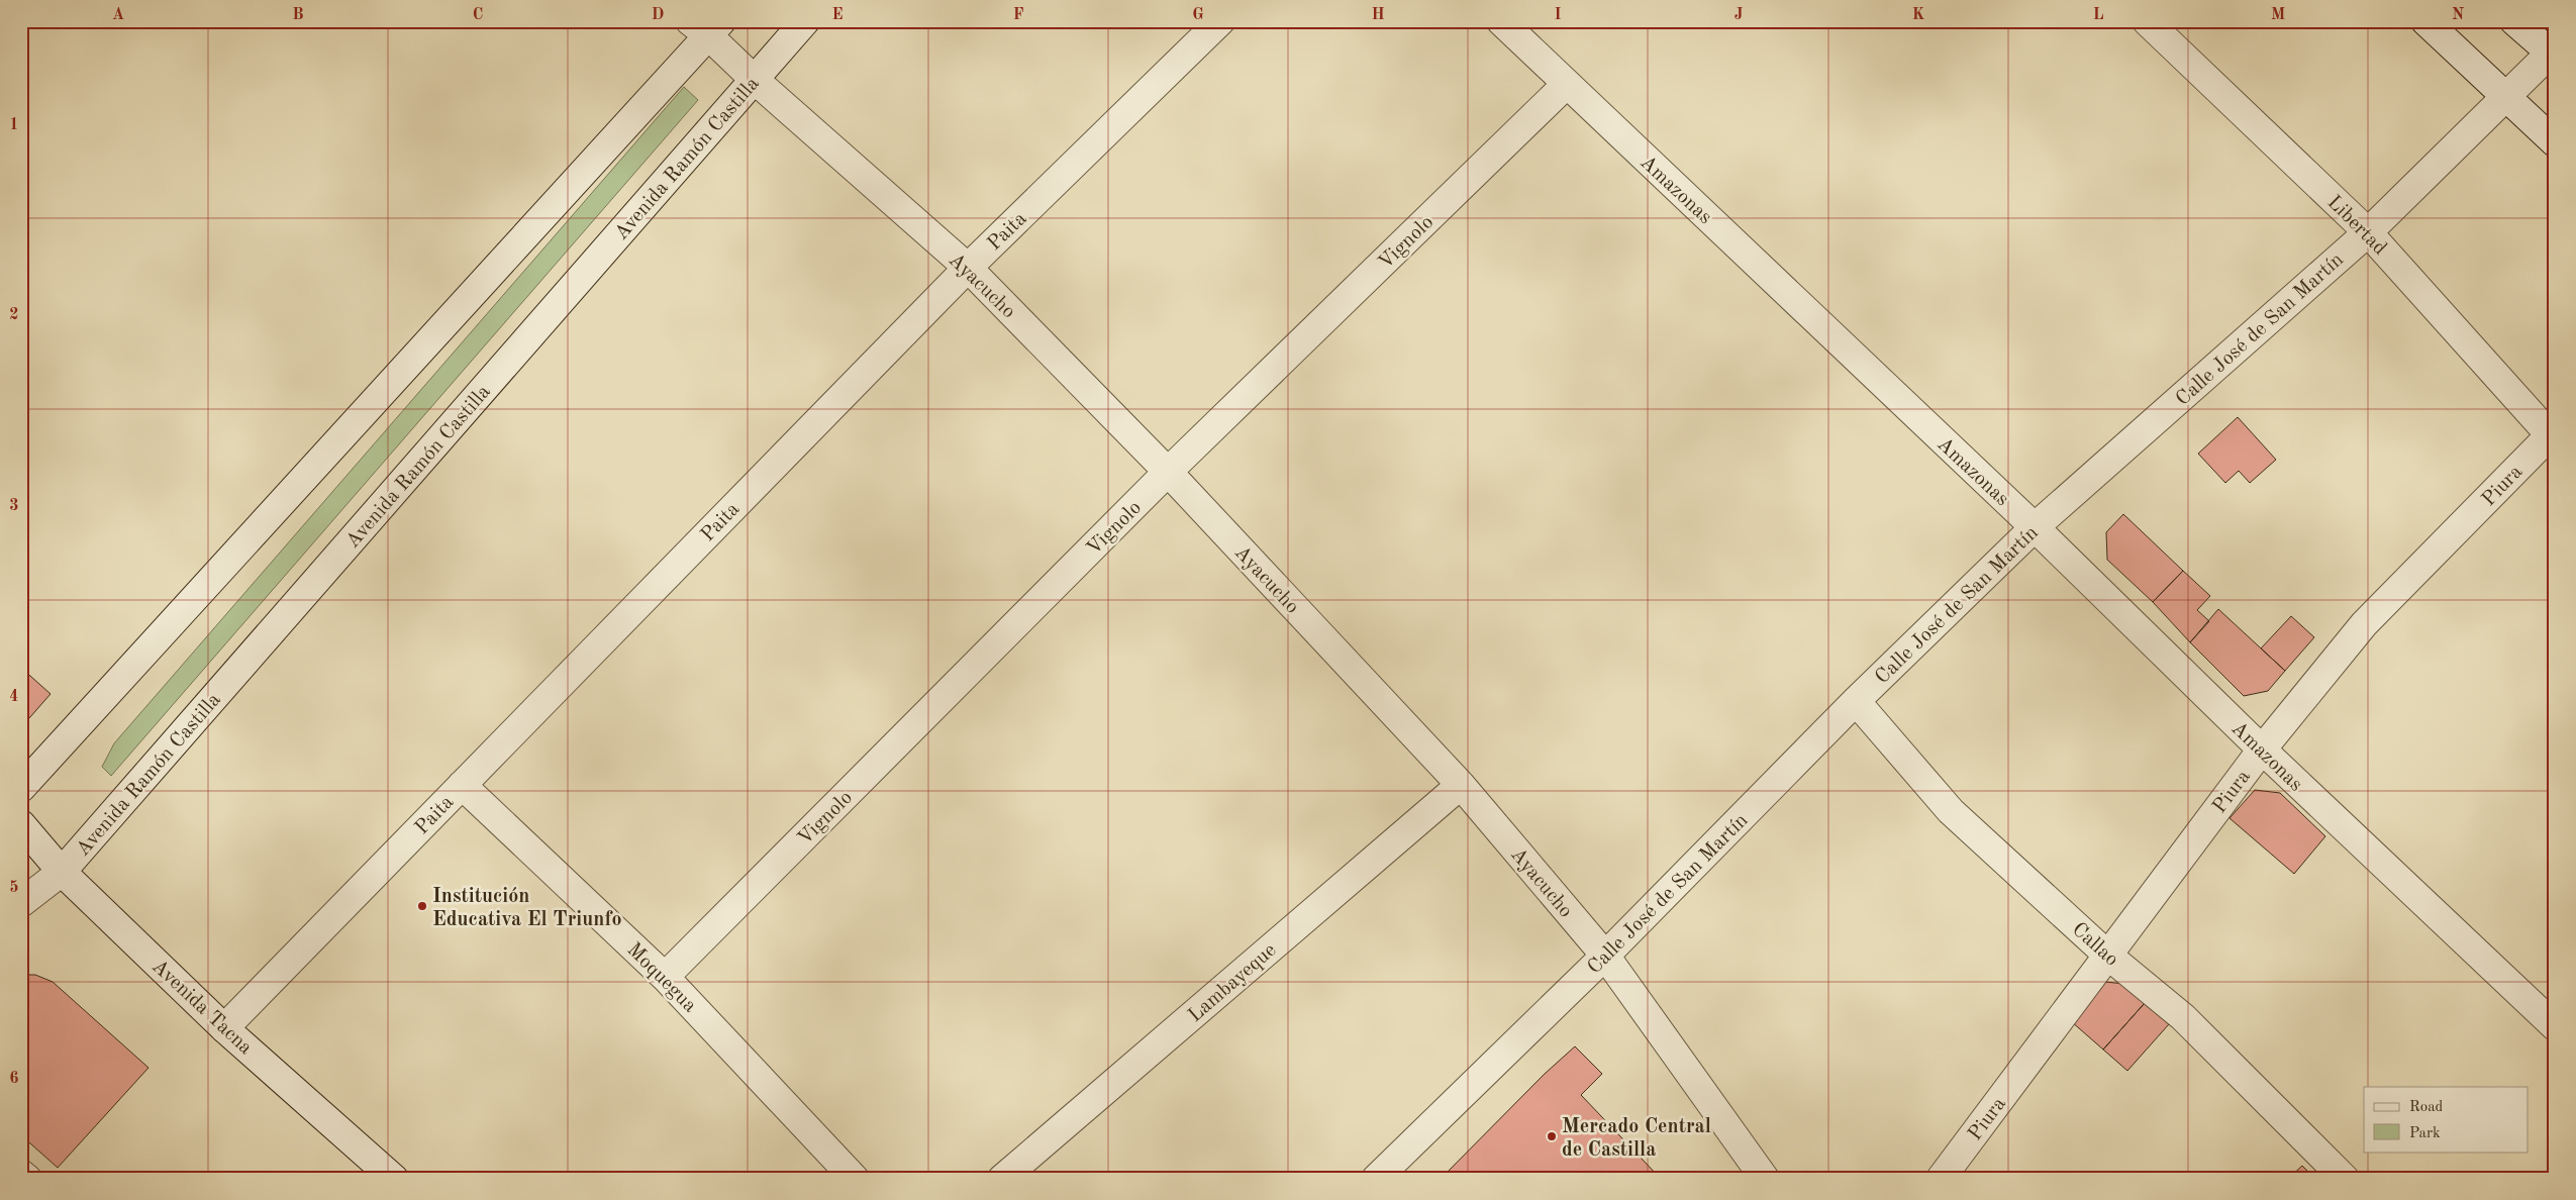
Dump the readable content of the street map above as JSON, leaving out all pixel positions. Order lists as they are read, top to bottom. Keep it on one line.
{"streets":{"street":["Avenida Ramón Castilla","Amazonas","Libertad","Paita","Vignolo","Ayacucho","Calle José de San Martín","Piura","Callao","Moquegua","Lambayeque","Avenida Tacna"]},"crossings":[["Avenida Ramón Castilla","Ayacucho"],["Avenida Ramón Castilla","Avenida Tacna"],["Amazonas","Vignolo"],["Amazonas","Calle José de San Martín"],["Amazonas","Piura"],["Libertad","Calle José de San Martín"],["Libertad","Piura"],["Paita","Ayacucho"],["Paita","Moquegua"],["Paita","Avenida Tacna"],["Vignolo","Ayacucho"],["Vignolo","Moquegua"],["Ayacucho","Calle José de San Martín"],["Ayacucho","Lambayeque"],["Calle José de San Martín","Callao"],["Piura","Callao"]],"places":["Institución Educativa El Triunfo","Mercado Central de Castilla"],"legend":["Road","Park"],"grid":{"columns":["A","B","C","D","E","F","G","H","I","J","K","L","M","N"],"rows":["1","2","3","4","5","6"]}}
